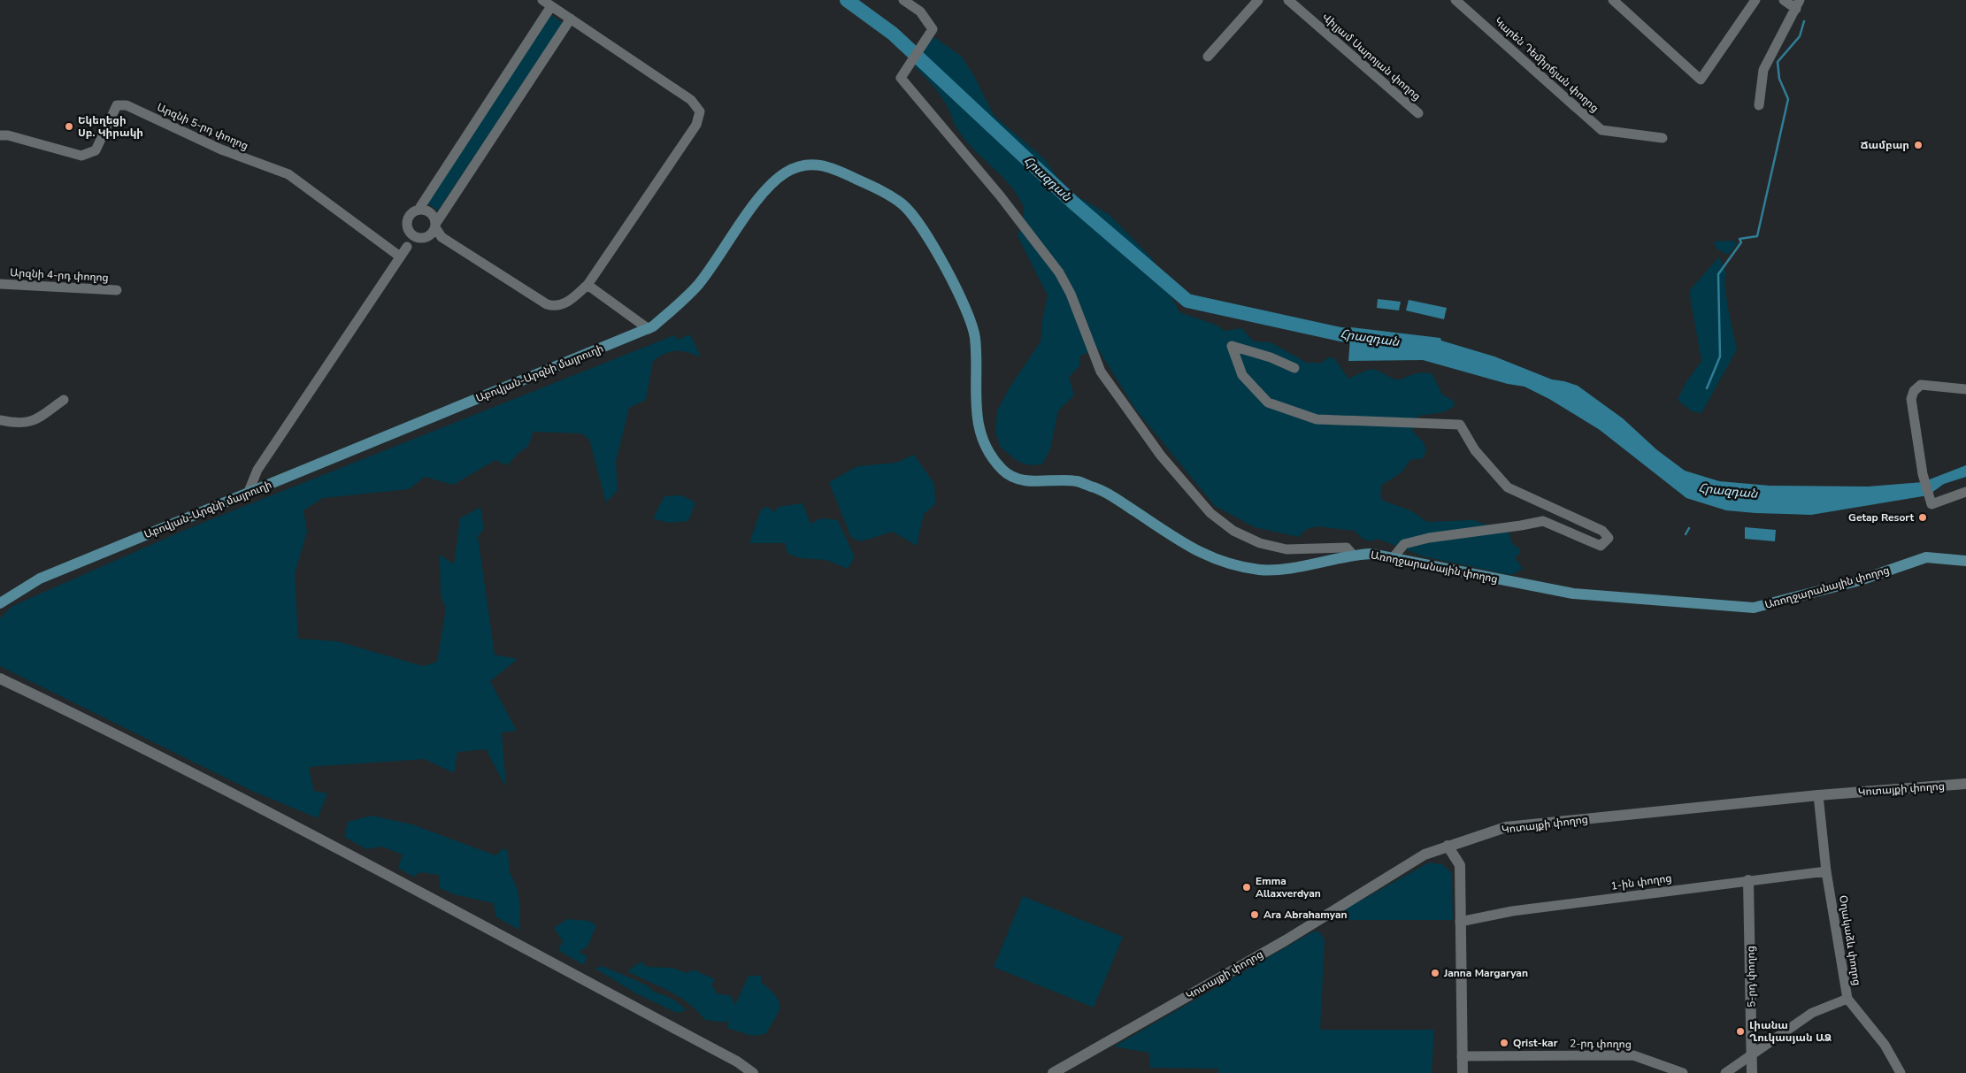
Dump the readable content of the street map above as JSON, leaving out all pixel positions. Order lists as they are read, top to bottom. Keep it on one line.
{"streets":{"main road":["Աբովյան-Արզնի մայրուղի","Առողջարանային փողոց"],"street":["Վիլյամ Սարոյան փողոց","Կարեն Դեմիրճյան փողոց","Արզնի 5-րդ փողոց","Արզնի 4-րդ փողոց","Կոտայքի փողոց","1-ին փողոց","Օղակաձև փողոց","5-րդ փողոց","2-րդ փողոց"]},"crossings":[["Աբովյան-Արզնի մայրուղի","Առողջարանային փողոց"],["Կոտայքի փողոց","Օղակաձև փողոց"],["1-ին փողոց","Օղակաձև փողոց"],["1-ին փողոց","5-րդ փողոց"]],"water":["Հրազդան"],"places":["Եկեղեցի Սբ. Կիրակի","Ճամբար","Getap Resort","Emma Allaxverdyan","Ara Abrahamyan","Janna Margaryan","Լիանա Ղուկասյան ԱՁ","Qrist-kar"]}
